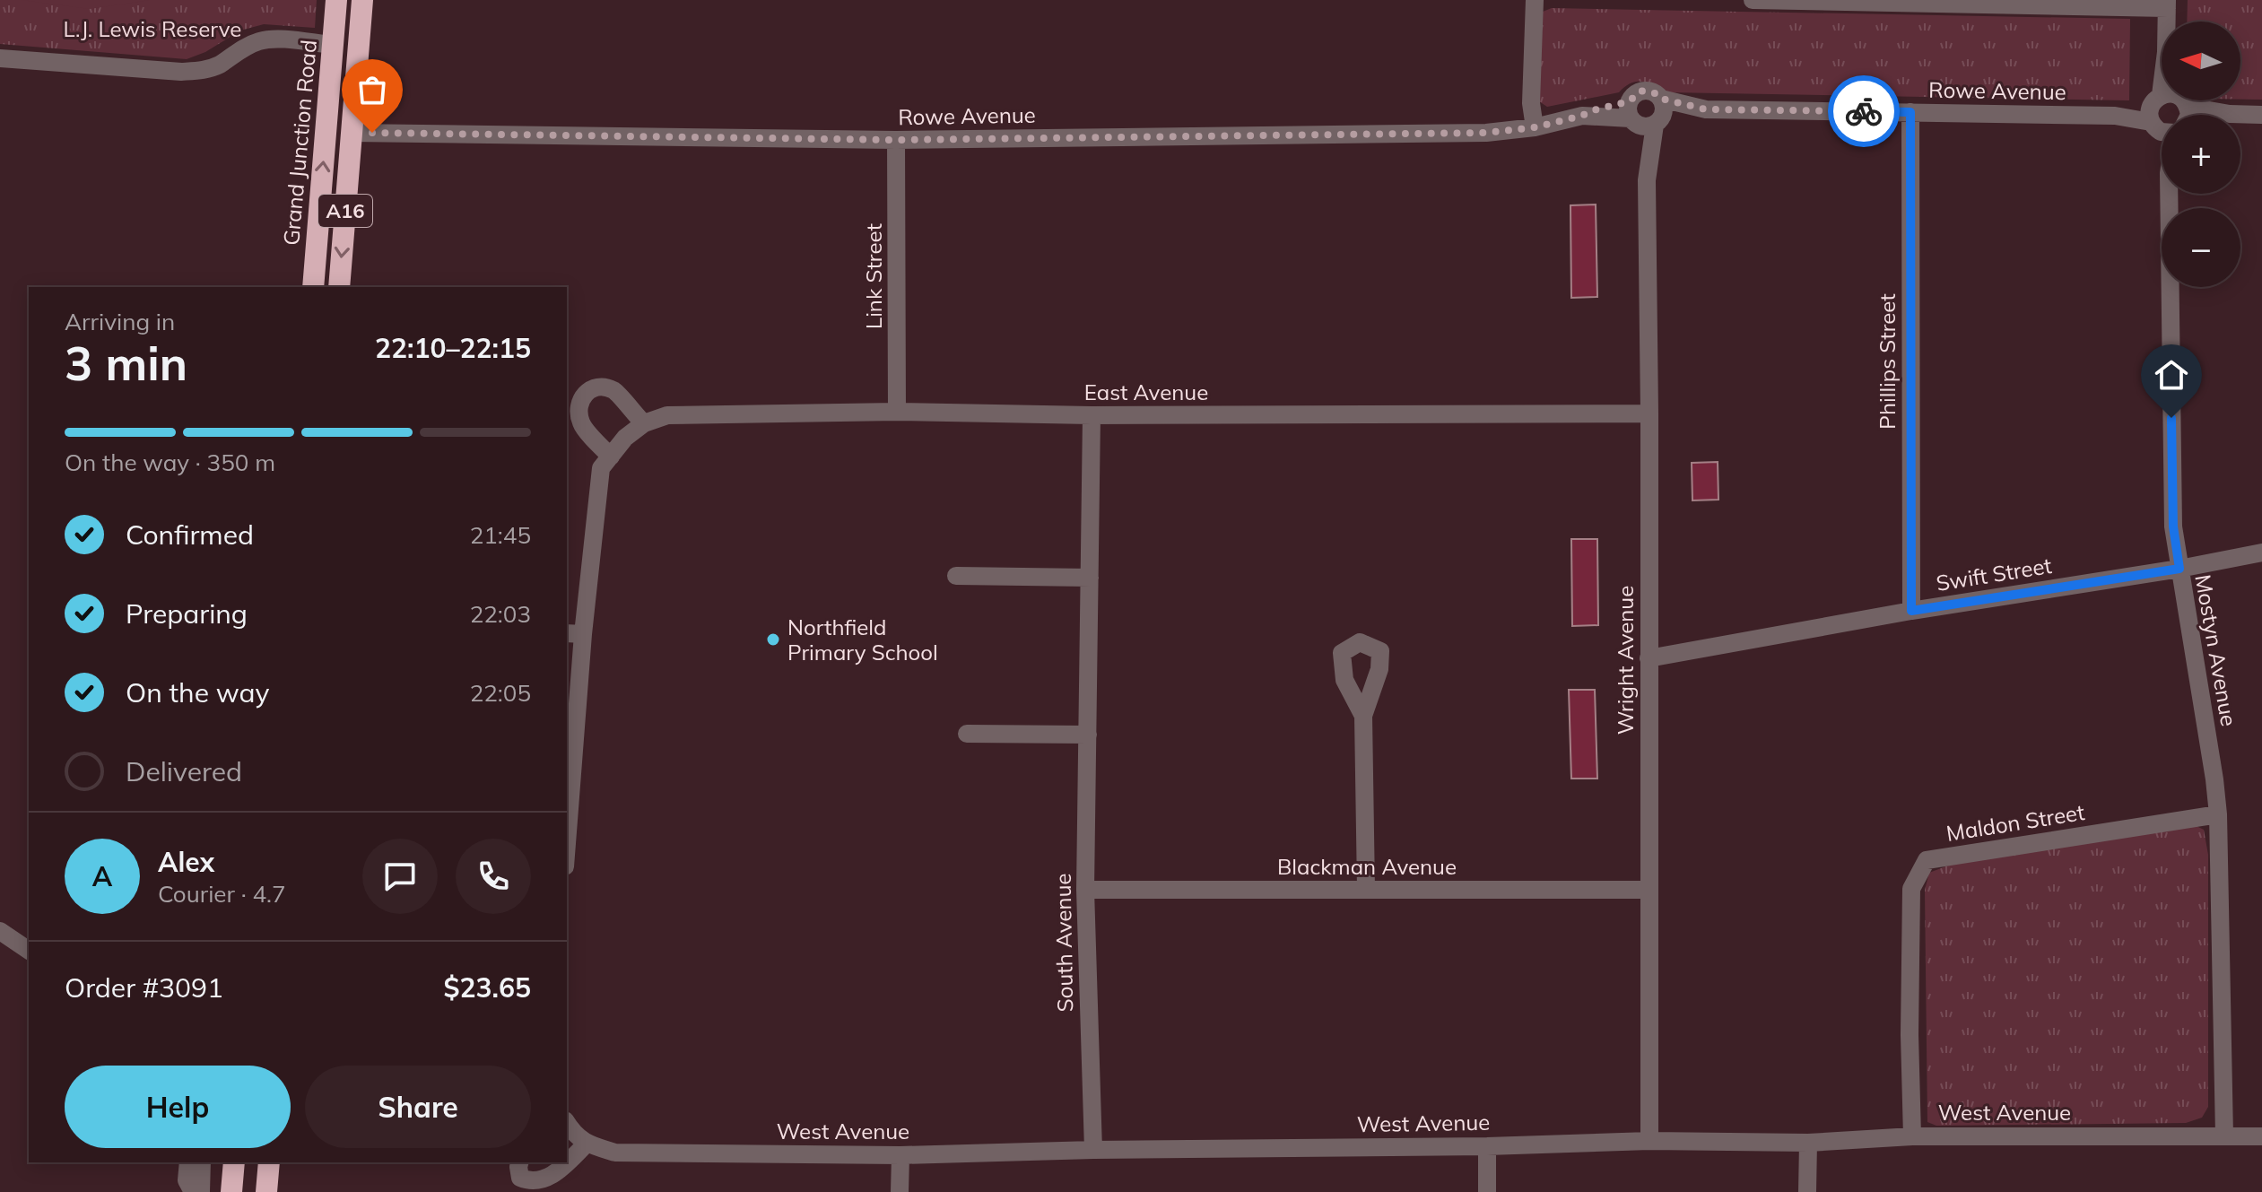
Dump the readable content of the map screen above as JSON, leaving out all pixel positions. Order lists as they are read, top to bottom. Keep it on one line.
{"streets":{"highway":["Grand Junction Road","A16"],"street":["Rowe Avenue","Link Street","Phillips Street","East Avenue","Swift Street","Mostyn Avenue","Wright Avenue","Maldon Street","Blackman Avenue","South Avenue","West Avenue"]},"crossings":[["Rowe Avenue","A16"],["Rowe Avenue","Link Street"],["Rowe Avenue","Phillips Street"],["Rowe Avenue","Wright Avenue"],["Link Street","East Avenue"],["Phillips Street","Swift Street"],["East Avenue","Wright Avenue"],["East Avenue","South Avenue"],["Swift Street","Mostyn Avenue"],["Swift Street","Wright Avenue"],["Mostyn Avenue","Maldon Street"],["Mostyn Avenue","West Avenue"],["Wright Avenue","Blackman Avenue"],["Wright Avenue","West Avenue"],["Maldon Street","West Avenue"],["Blackman Avenue","South Avenue"],["South Avenue","West Avenue"]],"parks":["L.J. Lewis Reserve"],"places":["Northfield Primary School"],"north":"left","page":{"map_buttons":["+","−"],"heading":["3 min","Arriving in","22:10–22:15"],"panel":["Alex","Courier · 4.7","Order #3091","$23.65"],"bar":"On the way · 350 m","list":[["Confirmed","21:45"],["Preparing","22:03"],["On the way","22:05"],"Delivered"],"round":"A","buttons":["Help","Share"]}}
